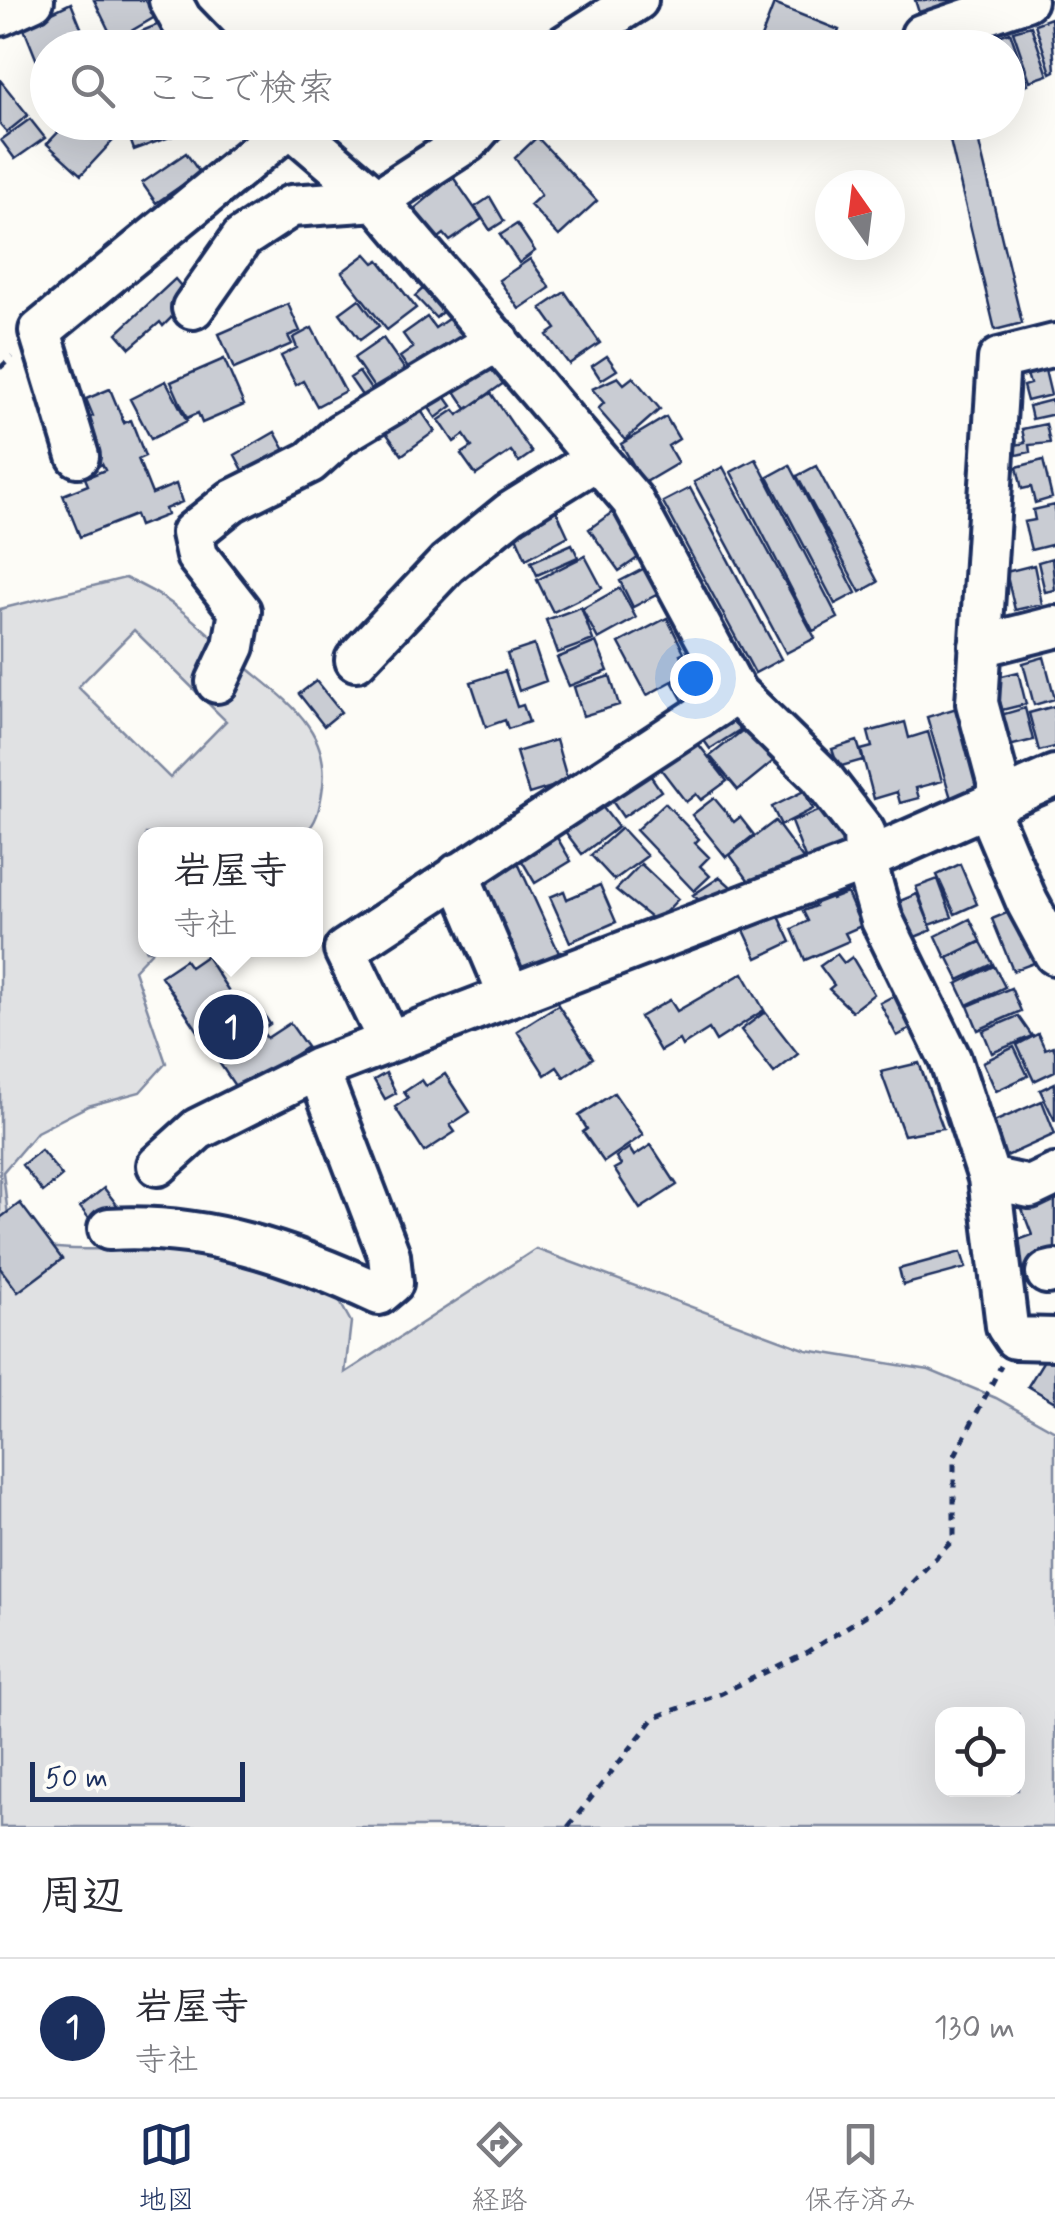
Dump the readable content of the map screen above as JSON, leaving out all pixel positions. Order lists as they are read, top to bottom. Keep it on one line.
{"scale_bar":"50 m","north":"top","page":{"search":"ここで検索","popup":["岩屋寺","寺社"],"pins":"1","scale":"50 m","heading":"周辺","list":[{"mark":"1","name":"岩屋寺","note":"寺社","value":"130 m"}],"nav":["地図","経路","保存済み"]}}
